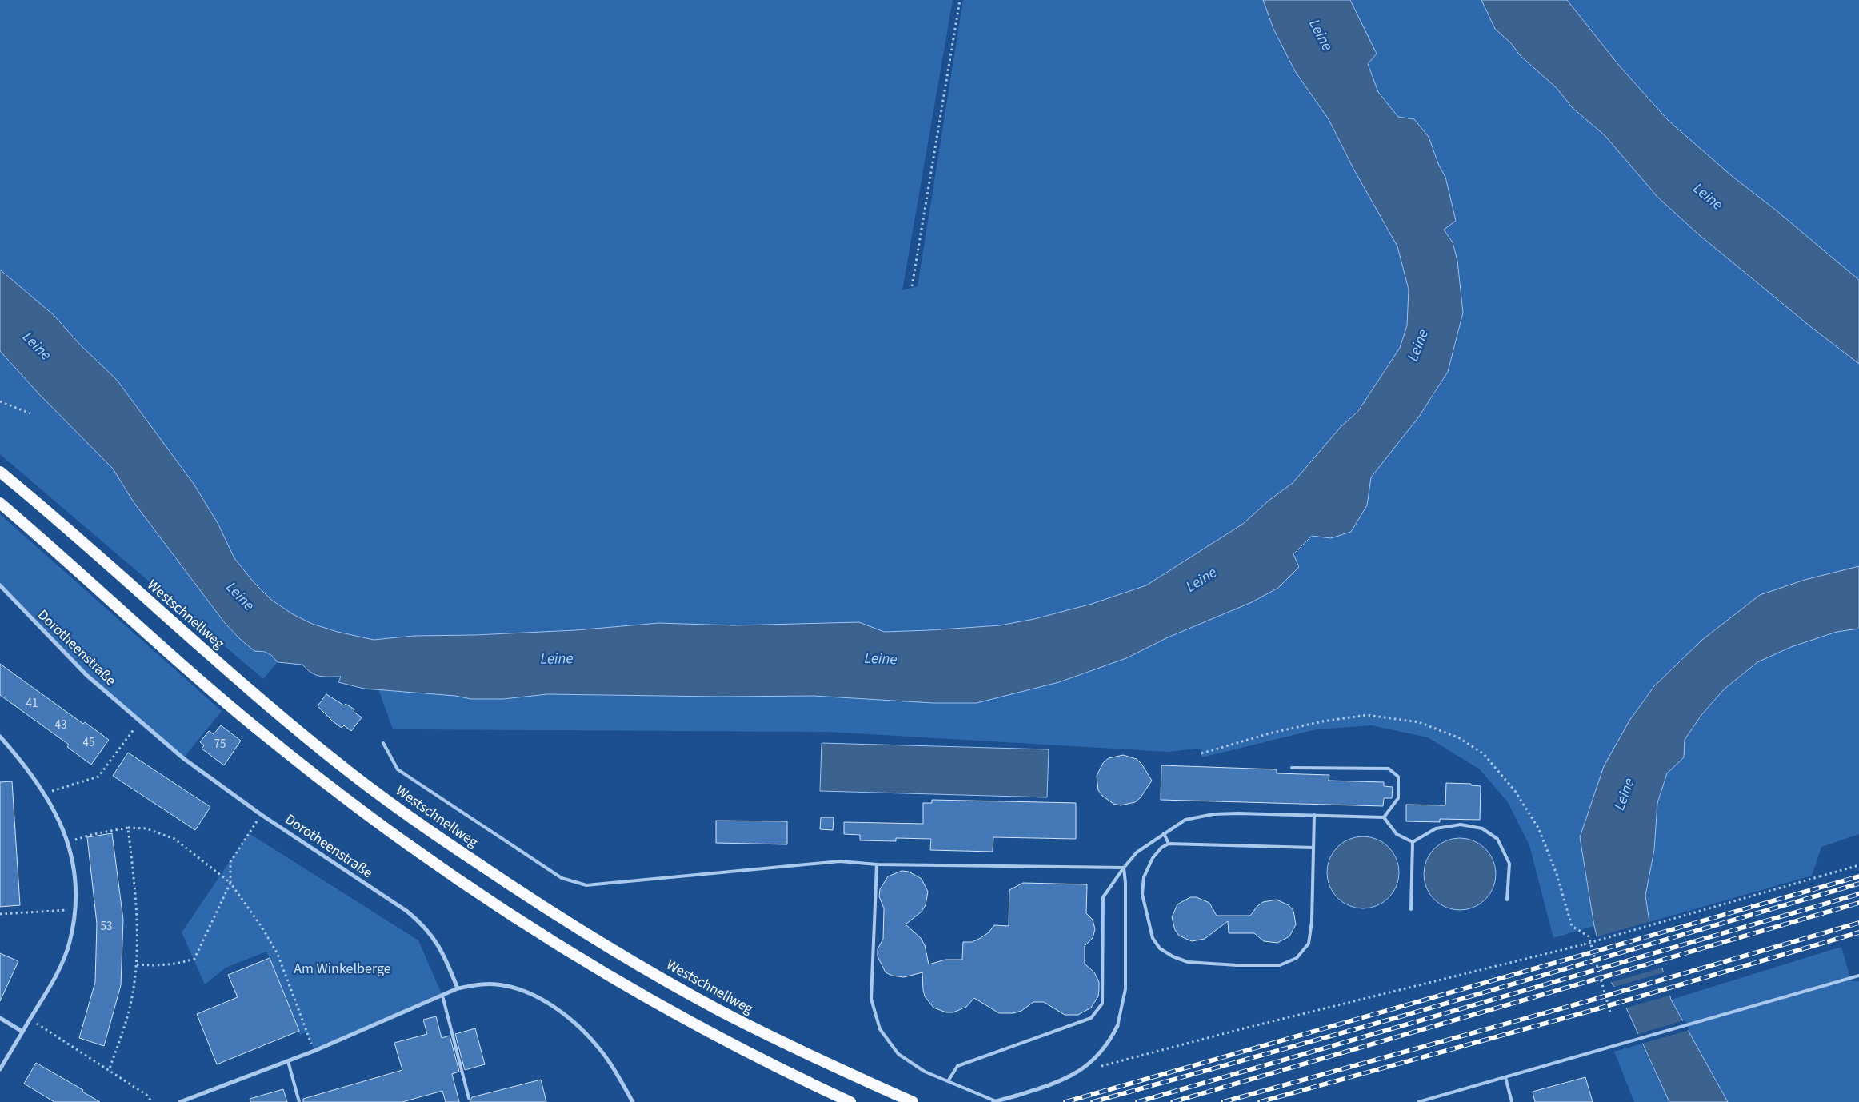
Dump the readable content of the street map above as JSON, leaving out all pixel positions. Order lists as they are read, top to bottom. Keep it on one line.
{"streets":{"highway":["Westschnellweg"],"street":["Dorotheenstraße"]},"water":["Leine"],"parks":["Am Winkelberge"],"house_numbers":["41","43","45","75","53"]}
